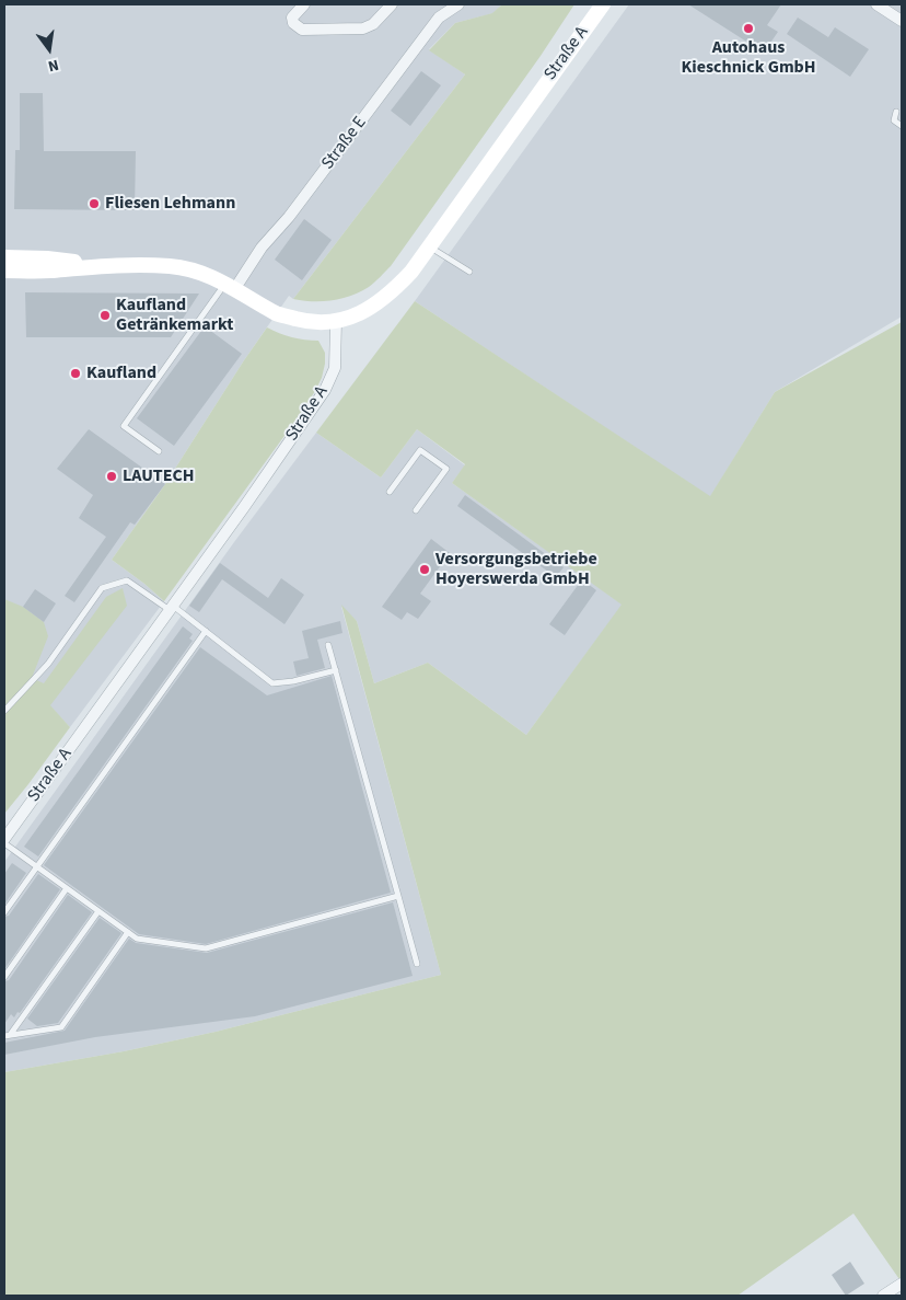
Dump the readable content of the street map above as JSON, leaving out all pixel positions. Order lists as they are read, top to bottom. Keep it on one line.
{"streets":{"street":["Straße A","Straße E"]},"places":["Autohaus Kieschnick GmbH","Fliesen Lehmann","Kaufland Getränkemarkt","Kaufland","LAUTECH","Versorgungsbetriebe Hoyerswerda GmbH"],"north":"bottom"}
